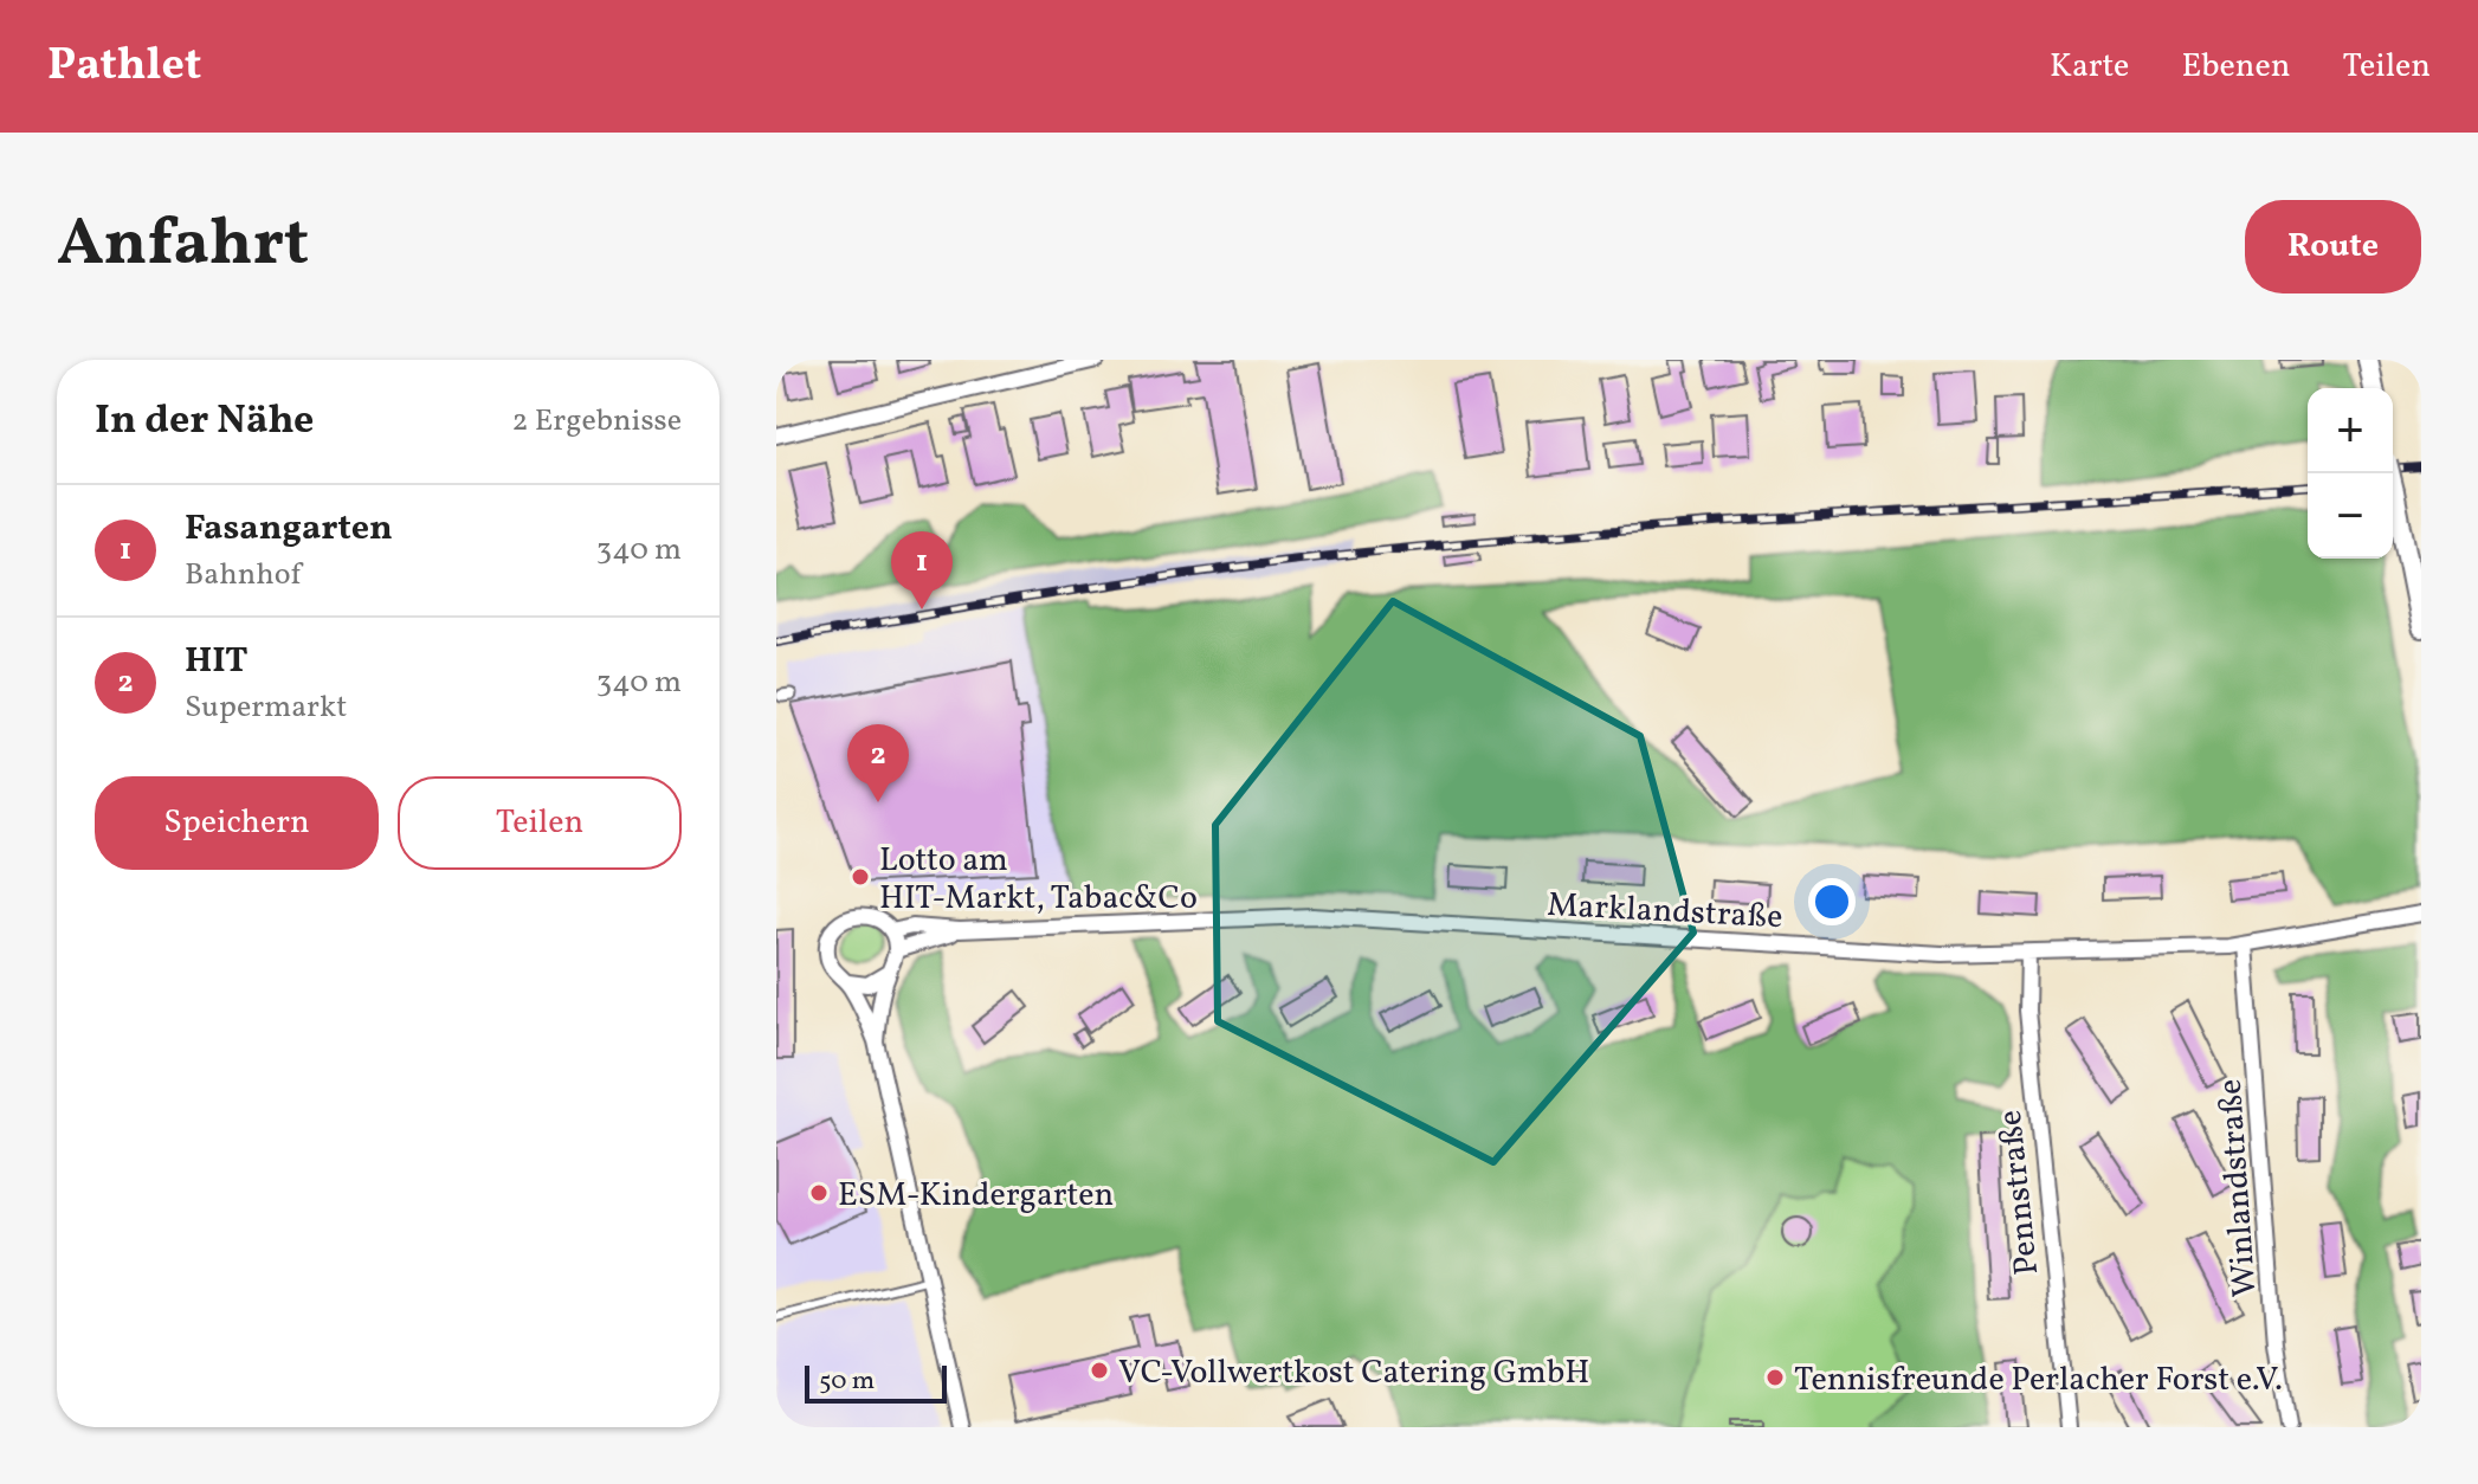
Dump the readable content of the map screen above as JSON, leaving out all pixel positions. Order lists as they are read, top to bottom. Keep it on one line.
{"streets":{"street":["Marklandstraße","Winlandstraße","Pennstraße"]},"crossings":[["Marklandstraße","Winlandstraße"],["Marklandstraße","Pennstraße"]],"places":["Lotto am HIT-Markt, Tabac&Co","ESM-Kindergarten","VC-Vollwertkost Catering GmbH","Tennisfreunde Perlacher Forst e.V."],"scale_bar":"50 m","page":{"header":"Pathlet","nav":["Karte","Ebenen","Teilen"],"title":"Anfahrt","buttons":["Route",["Speichern","Teilen"]],"heading":["In der Nähe","2 Ergebnisse"],"map_buttons":["+","−"],"list":[{"mark":"1","name":"Fasangarten","note":"Bahnhof","value":"340 m"},{"mark":"2","name":"HIT","note":"Supermarkt","value":"340 m"}],"pins":["1","2"],"scale":"50 m"}}
